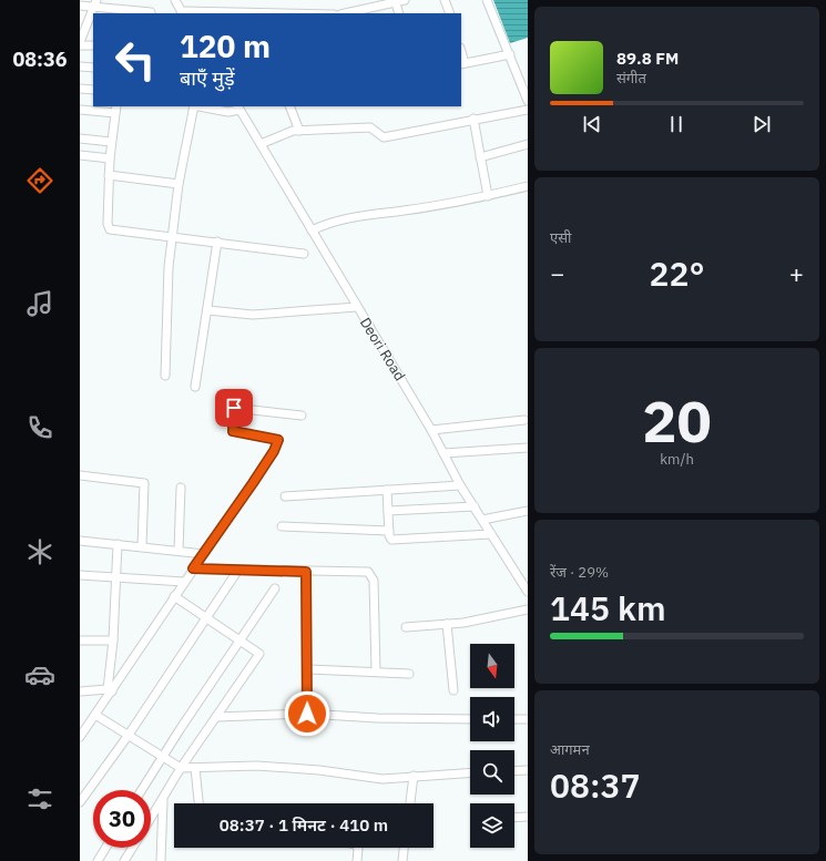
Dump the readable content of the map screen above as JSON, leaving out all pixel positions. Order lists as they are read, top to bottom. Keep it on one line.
{"streets":{"street":["Deori Road"]},"north":"bottom","page":{"tabs":"08:36","turn":["120 m","बाएँ मुड़ें"],"song":["89.8 FM","संगीत"],"tile":["एसी",["20","km/h"],["रेंज · 29%","145 km"],["आगमन","08:37"]],"heat":["−","22°","+"],"limit":"30","trip":"08:37 · 1 मिनट · 410 m"}}
